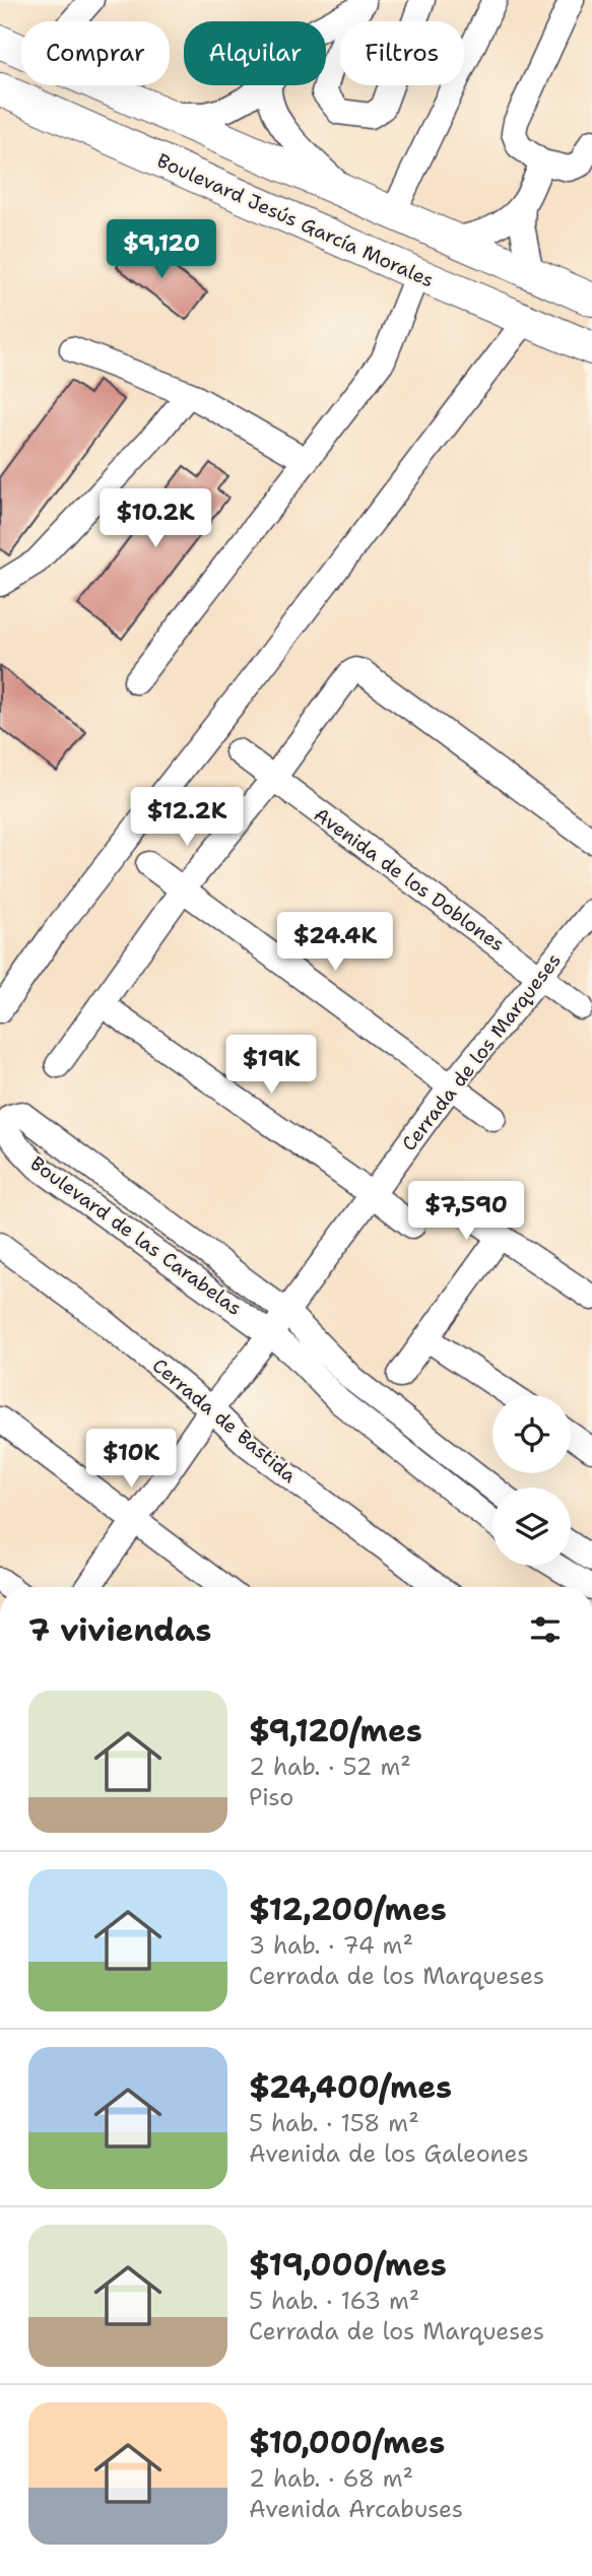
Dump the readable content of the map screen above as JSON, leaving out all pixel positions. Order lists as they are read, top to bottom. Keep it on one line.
{"streets":{"main road":["Boulevard Jesús García Morales"],"street":["Avenida de los Doblones","Cerrada de los Marqueses","Boulevard de las Carabelas","Cerrada de Bastida"]},"crossings":[["Avenida de los Doblones","Cerrada de los Marqueses"],["Cerrada de los Marqueses","Boulevard de las Carabelas"],["Cerrada de los Marqueses","Cerrada de Bastida"]],"page":{"chip":["Comprar","Alquilar","Filtros"],"price":["$9,120","$10.2K","$12.2K","$24.4K","$19K","$7,590","$10K"],"heading":"7 viviendas","list":[{"name":"$9,120/mes","note":"2 hab. · 52 m² · Piso"},{"name":"$12,200/mes","note":"3 hab. · 74 m² · Cerrada de los Marqueses"},{"name":"$24,400/mes","note":"5 hab. · 158 m² · Avenida de los Galeones"},{"name":"$19,000/mes","note":"5 hab. · 163 m² · Cerrada de los Marqueses"},{"name":"$10,000/mes","note":"2 hab. · 68 m² · Avenida Arcabuses"}]}}
